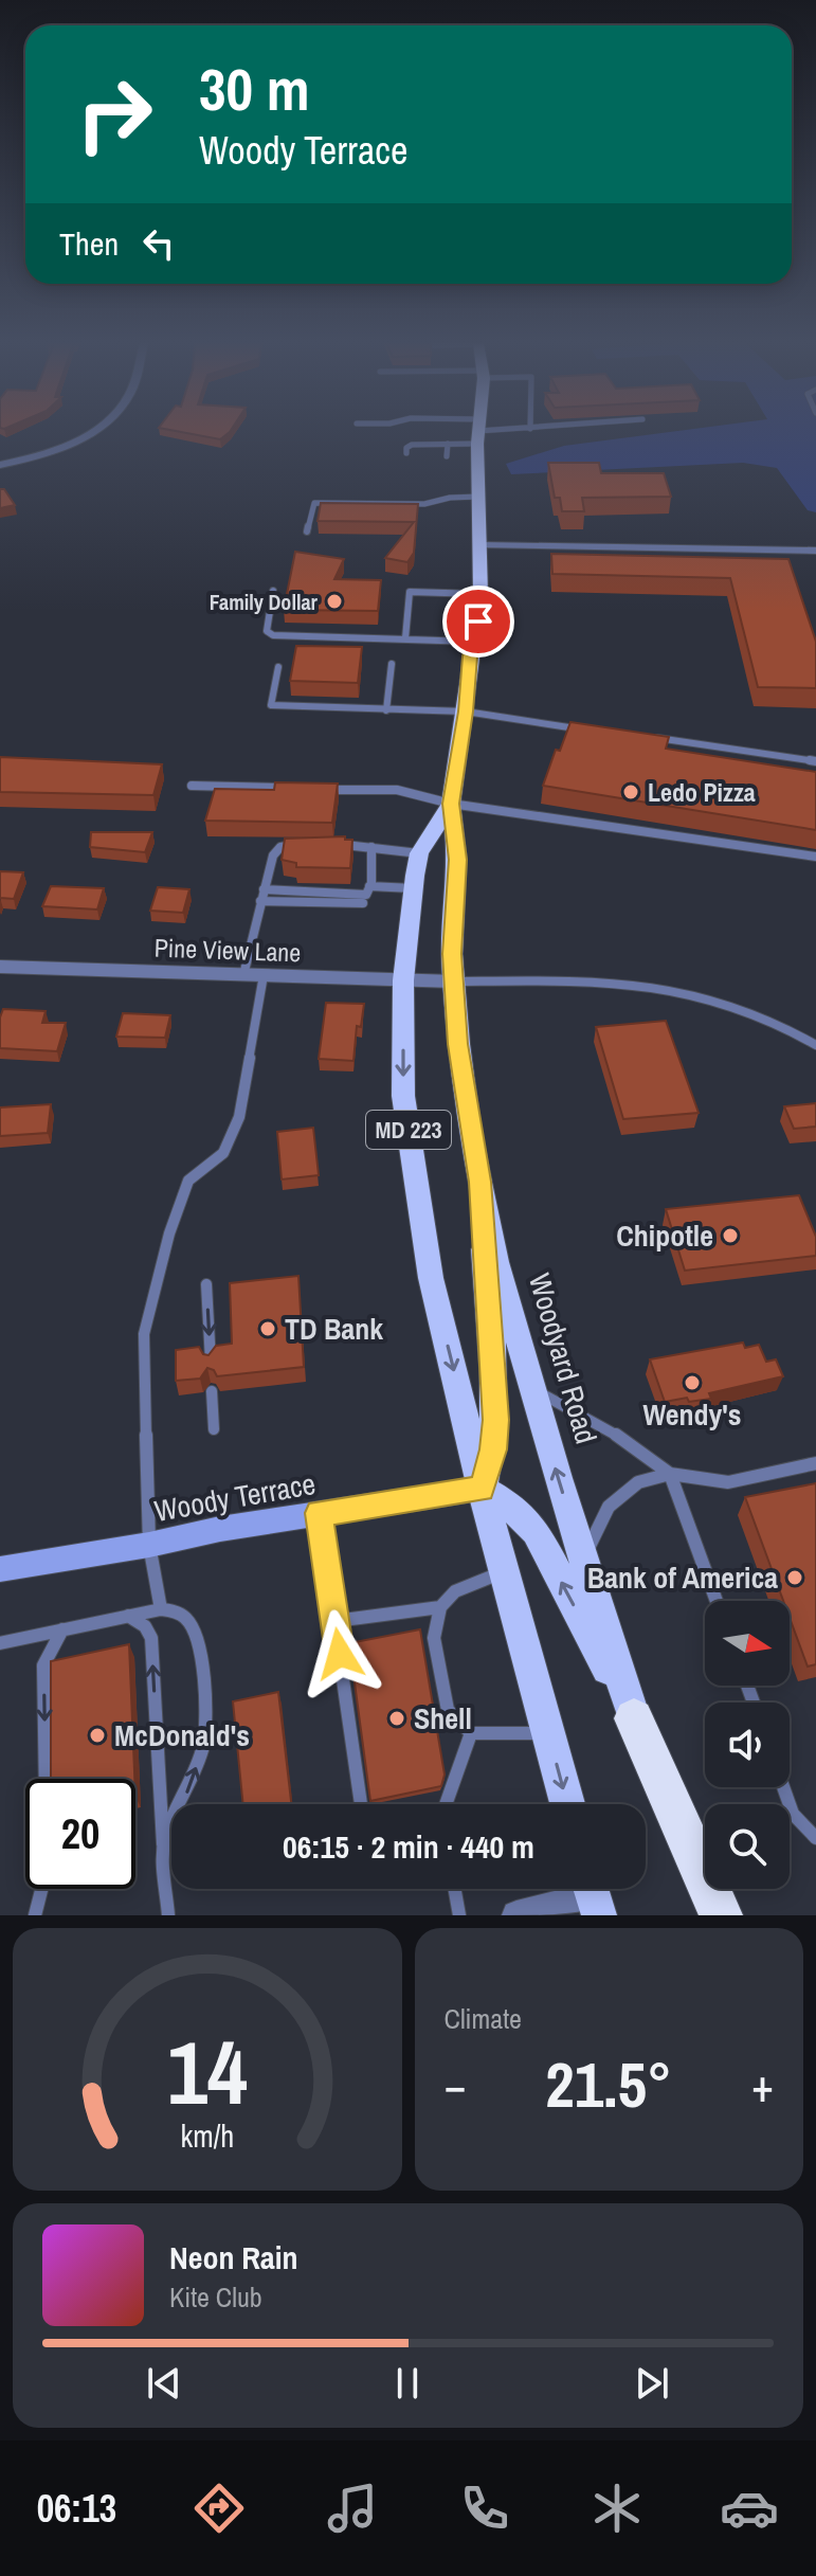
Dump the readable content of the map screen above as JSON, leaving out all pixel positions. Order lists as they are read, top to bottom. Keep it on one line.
{"streets":{"main road":["MD 223","Woodyard Road"],"street":["Pine View Lane","Woody Terrace"]},"crossings":[["Pine View Lane","Woodyard Road"],["Woodyard Road","Woody Terrace"]],"places":["Family Dollar","Ledo Pizza","Chipotle","TD Bank","Wendy's","Bank of America","Shell","McDonald's"],"north":"right","page":{"turn":["30 m","Woody Terrace"],"then":"Then","limit":"20","trip":"06:15 · 2 min · 440 m","tile":"Climate","heat":["−","21.5°","+"],"song":["Neon Rain","Kite Club"],"tabs":"06:13","gauge":["14","km/h"]}}
